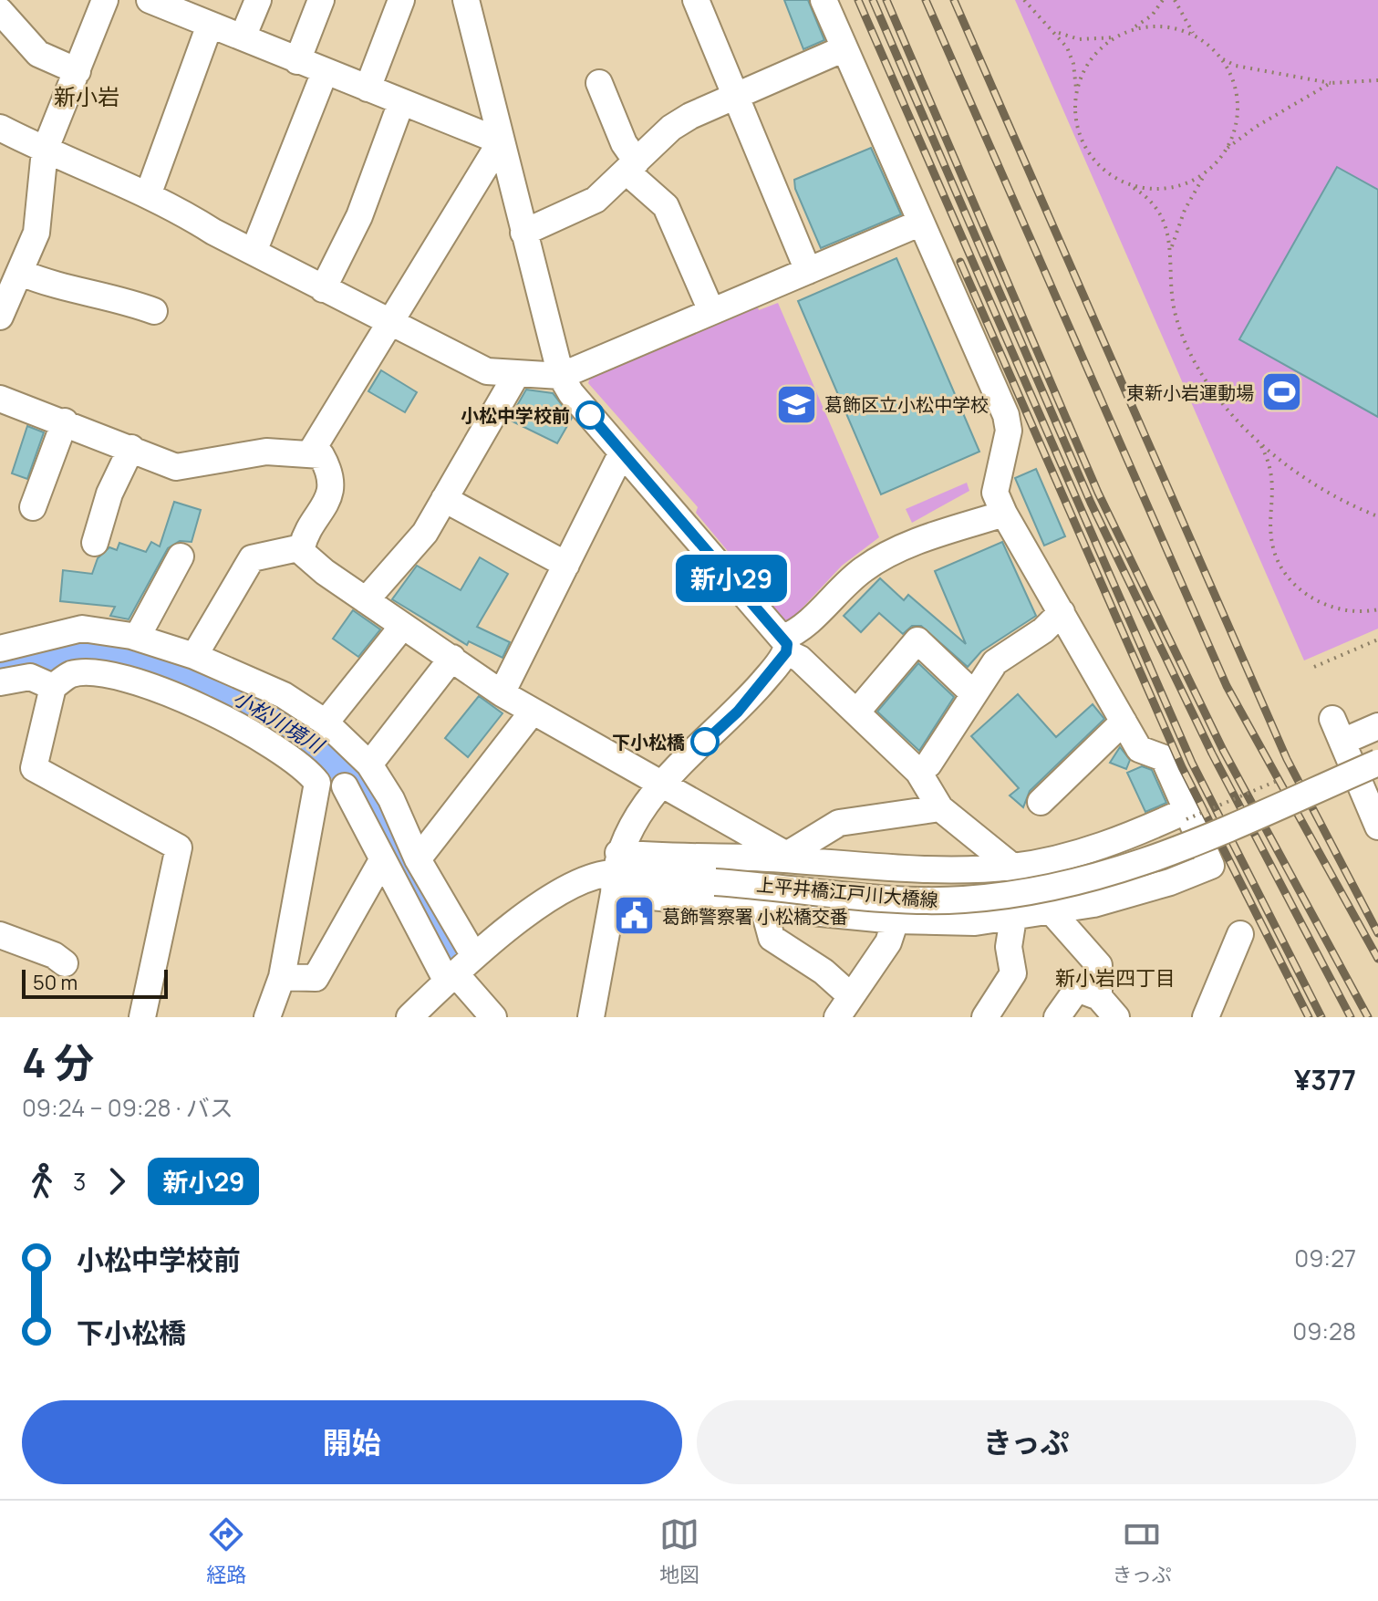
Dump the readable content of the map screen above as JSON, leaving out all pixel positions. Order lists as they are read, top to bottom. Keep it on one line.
{"streets":{"street":["上平井橋江戸川大橋線"]},"districts":["新小岩","新小岩四丁目"],"water":["小松川境川"],"places":{"sports":["東新小岩運動場"],"school or university":["葛飾区立小松中学校"],"other":["小松中学校前","下小松橋"],"public building":["葛飾警察署 小松橋交番"]},"lines":["bus line 新小29"],"scale_bar":"50 m","page":{"on_map":"新小29","scale":"50 m","heading":["4 分","09:24 – 09:28 · バス","¥377"],"legs":["3","新小29"],"list":[{"name":"小松中学校前","value":"09:27"},{"name":"下小松橋","value":"09:28"}],"buttons":["開始","きっぷ"],"tabs":["経路","地図","きっぷ"]}}
